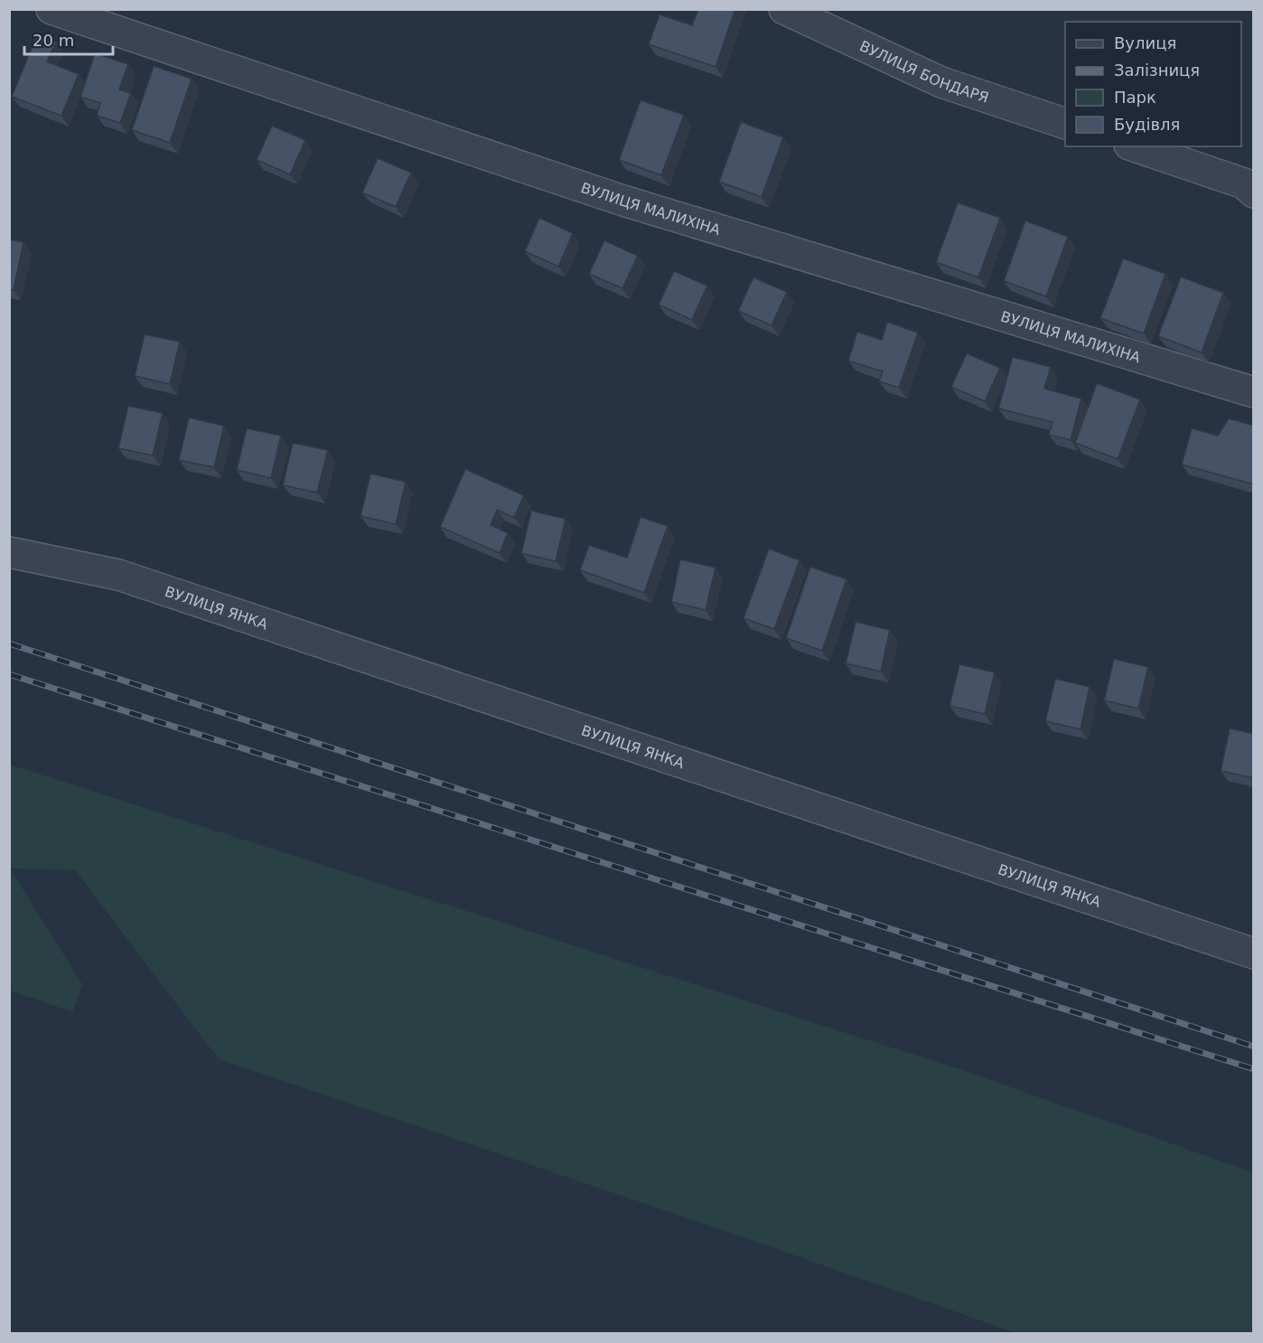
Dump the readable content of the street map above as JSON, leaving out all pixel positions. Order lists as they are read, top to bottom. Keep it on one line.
{"streets":{"street":["ВУЛИЦЯ БОНДАРЯ","ВУЛИЦЯ МАЛИХІНА","ВУЛИЦЯ ЯНКА"]},"legend":["Вулиця","Залізниця","Парк","Будівля"],"scale_bar":"20 m"}
